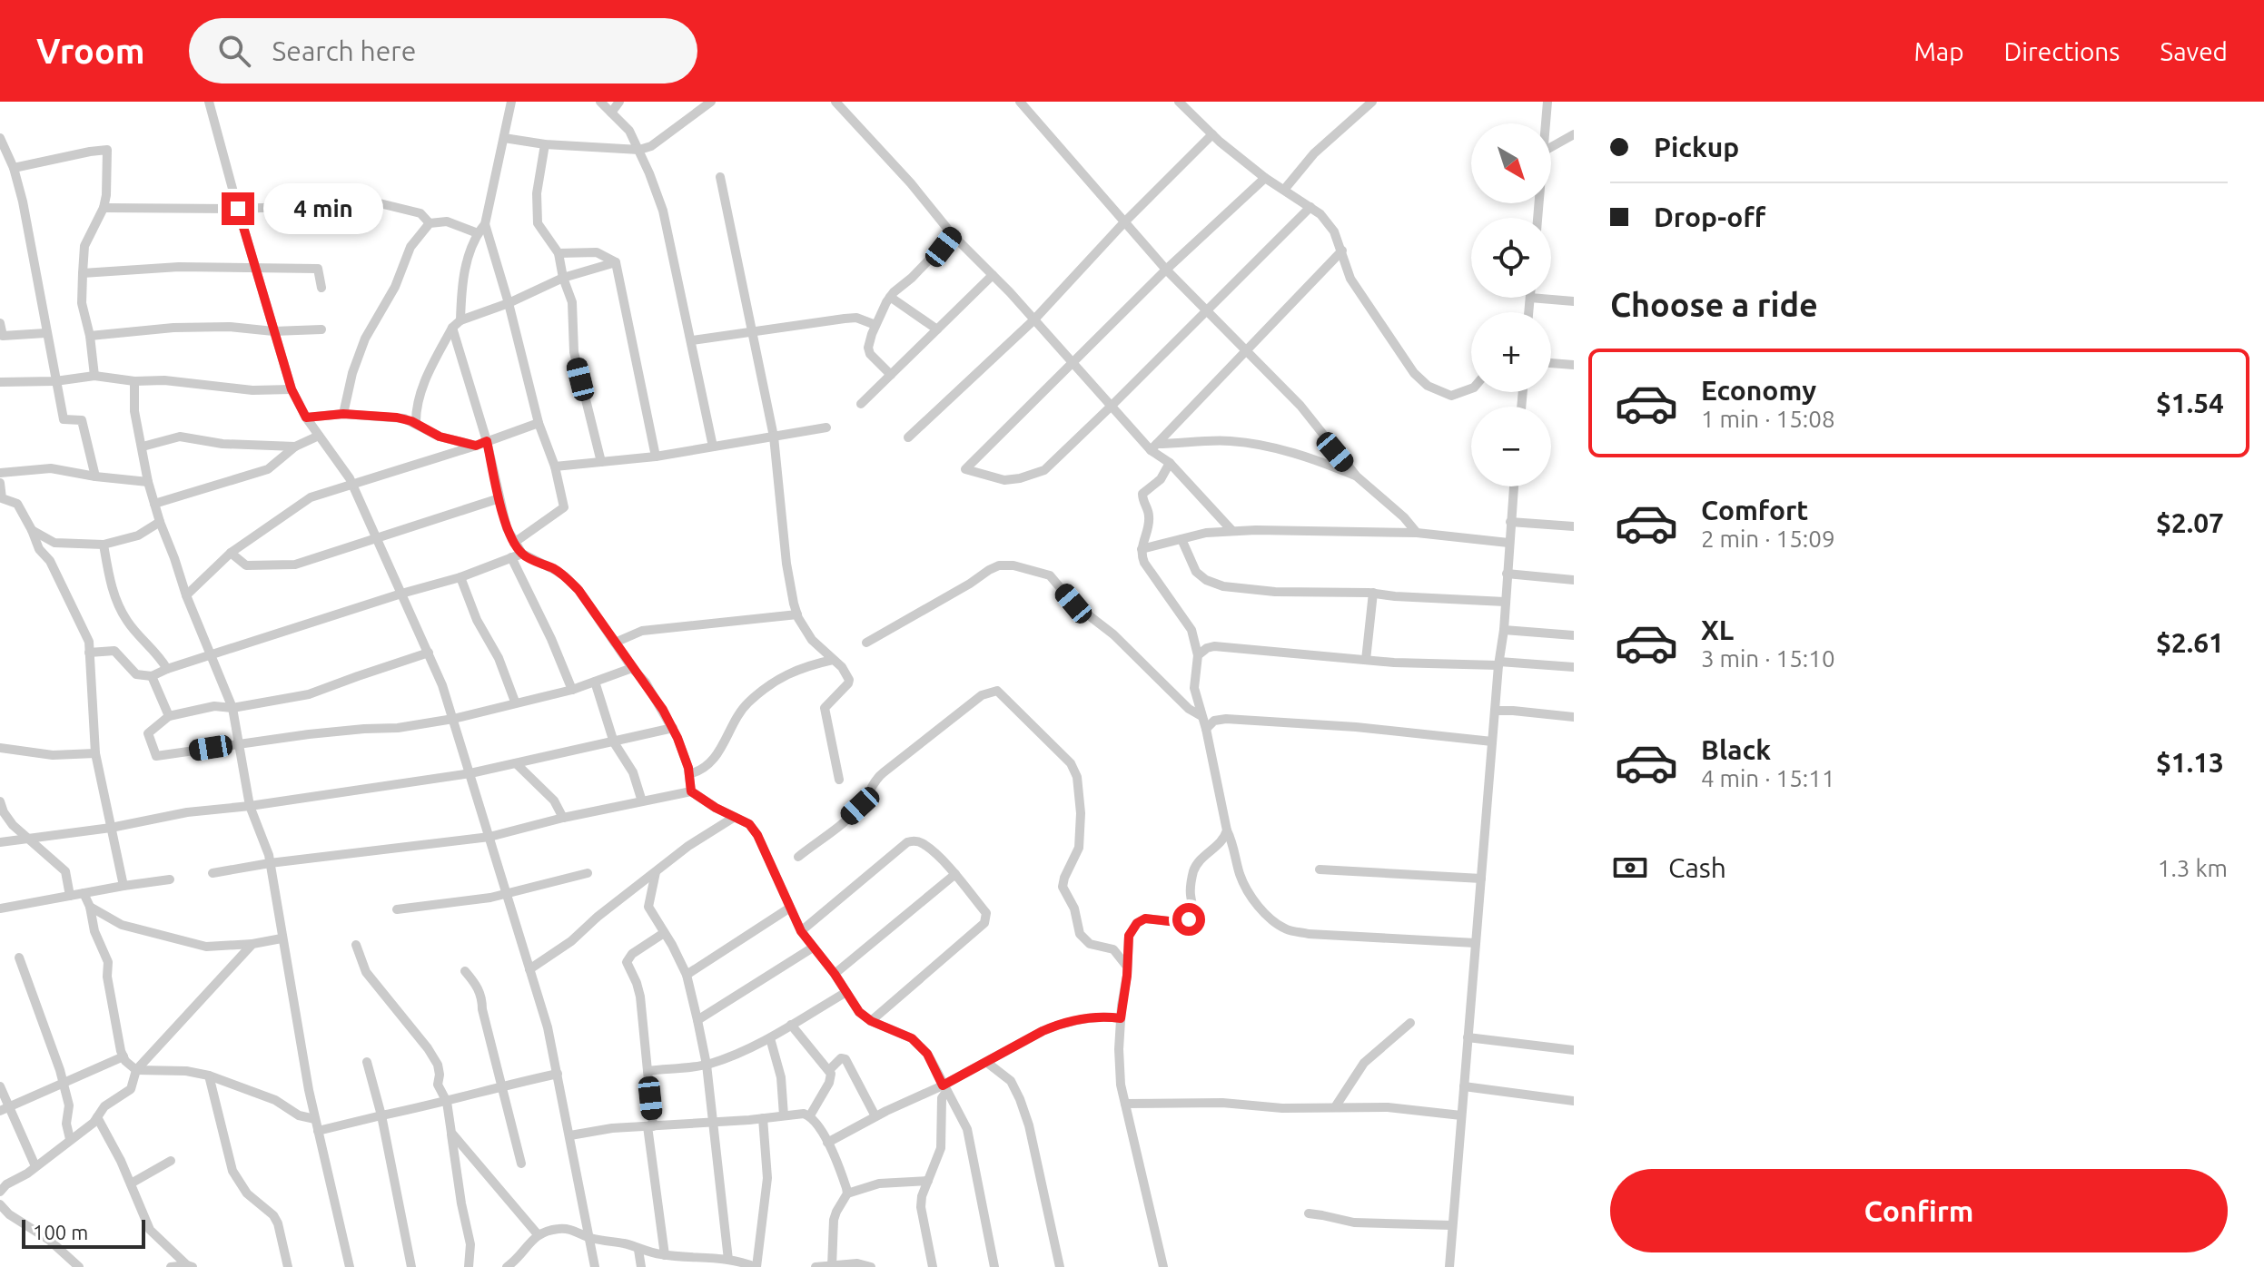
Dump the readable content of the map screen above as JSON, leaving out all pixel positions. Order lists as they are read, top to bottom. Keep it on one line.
{"scale_bar":"100 m","north":"bottom right","page":{"header":"Vroom","search":"Search here","nav":["Map","Directions","Saved"],"banner":["Pickup","Drop-off"],"map_buttons":["+","−"],"bubble":"4 min","heading":"Choose a ride","list":[{"name":"Economy","note":"1 min · 15:08","value":"$1.54"},{"name":"Comfort","note":"2 min · 15:09","value":"$2.07"},{"name":"XL","note":"3 min · 15:10","value":"$2.61"},{"name":"Black","note":"4 min · 15:11","value":"$1.13"}],"pay":["Cash","1.3 km"],"buttons":"Confirm","scale":"100 m"}}
